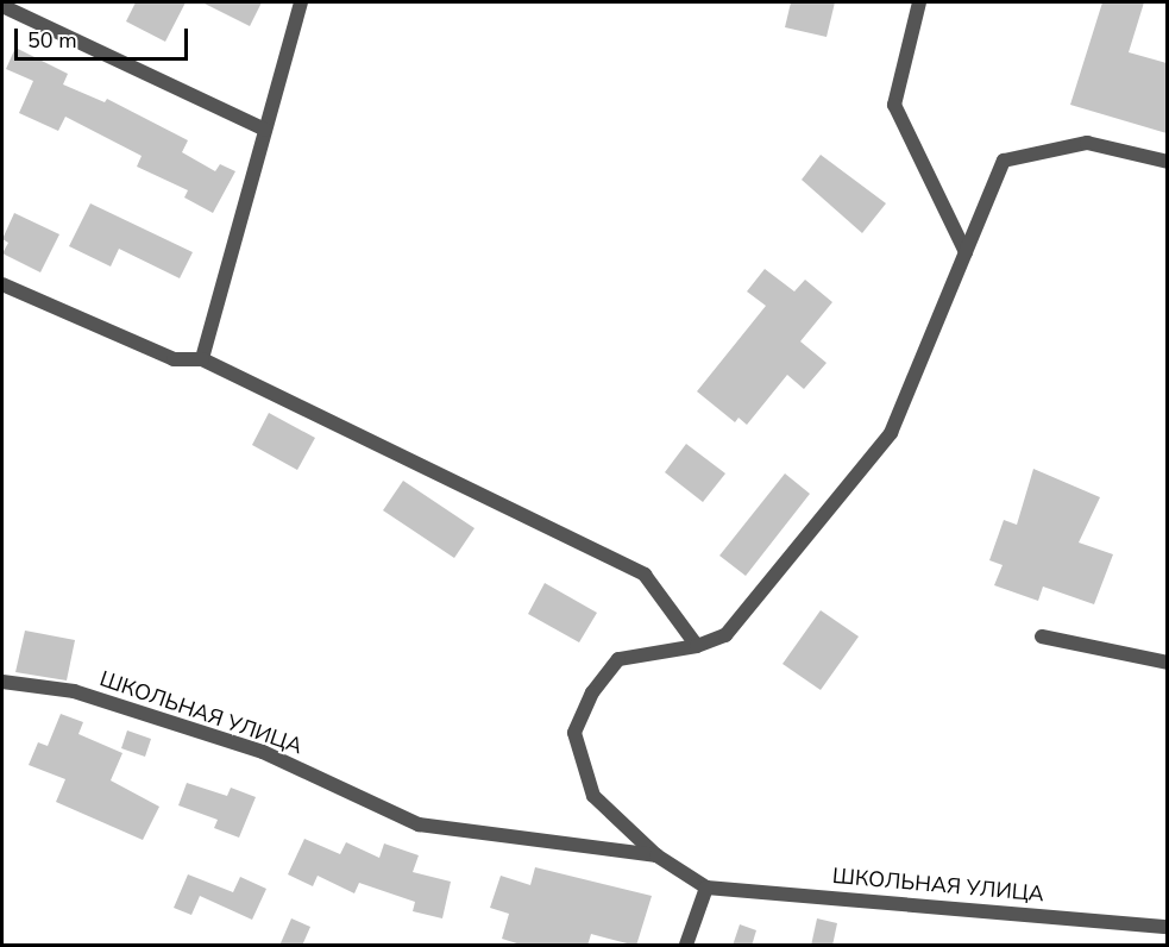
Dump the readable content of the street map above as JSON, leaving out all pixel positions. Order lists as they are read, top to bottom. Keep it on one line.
{"streets":{"street":["ШКОЛЬНАЯ УЛИЦА"]},"scale_bar":"50 m"}
